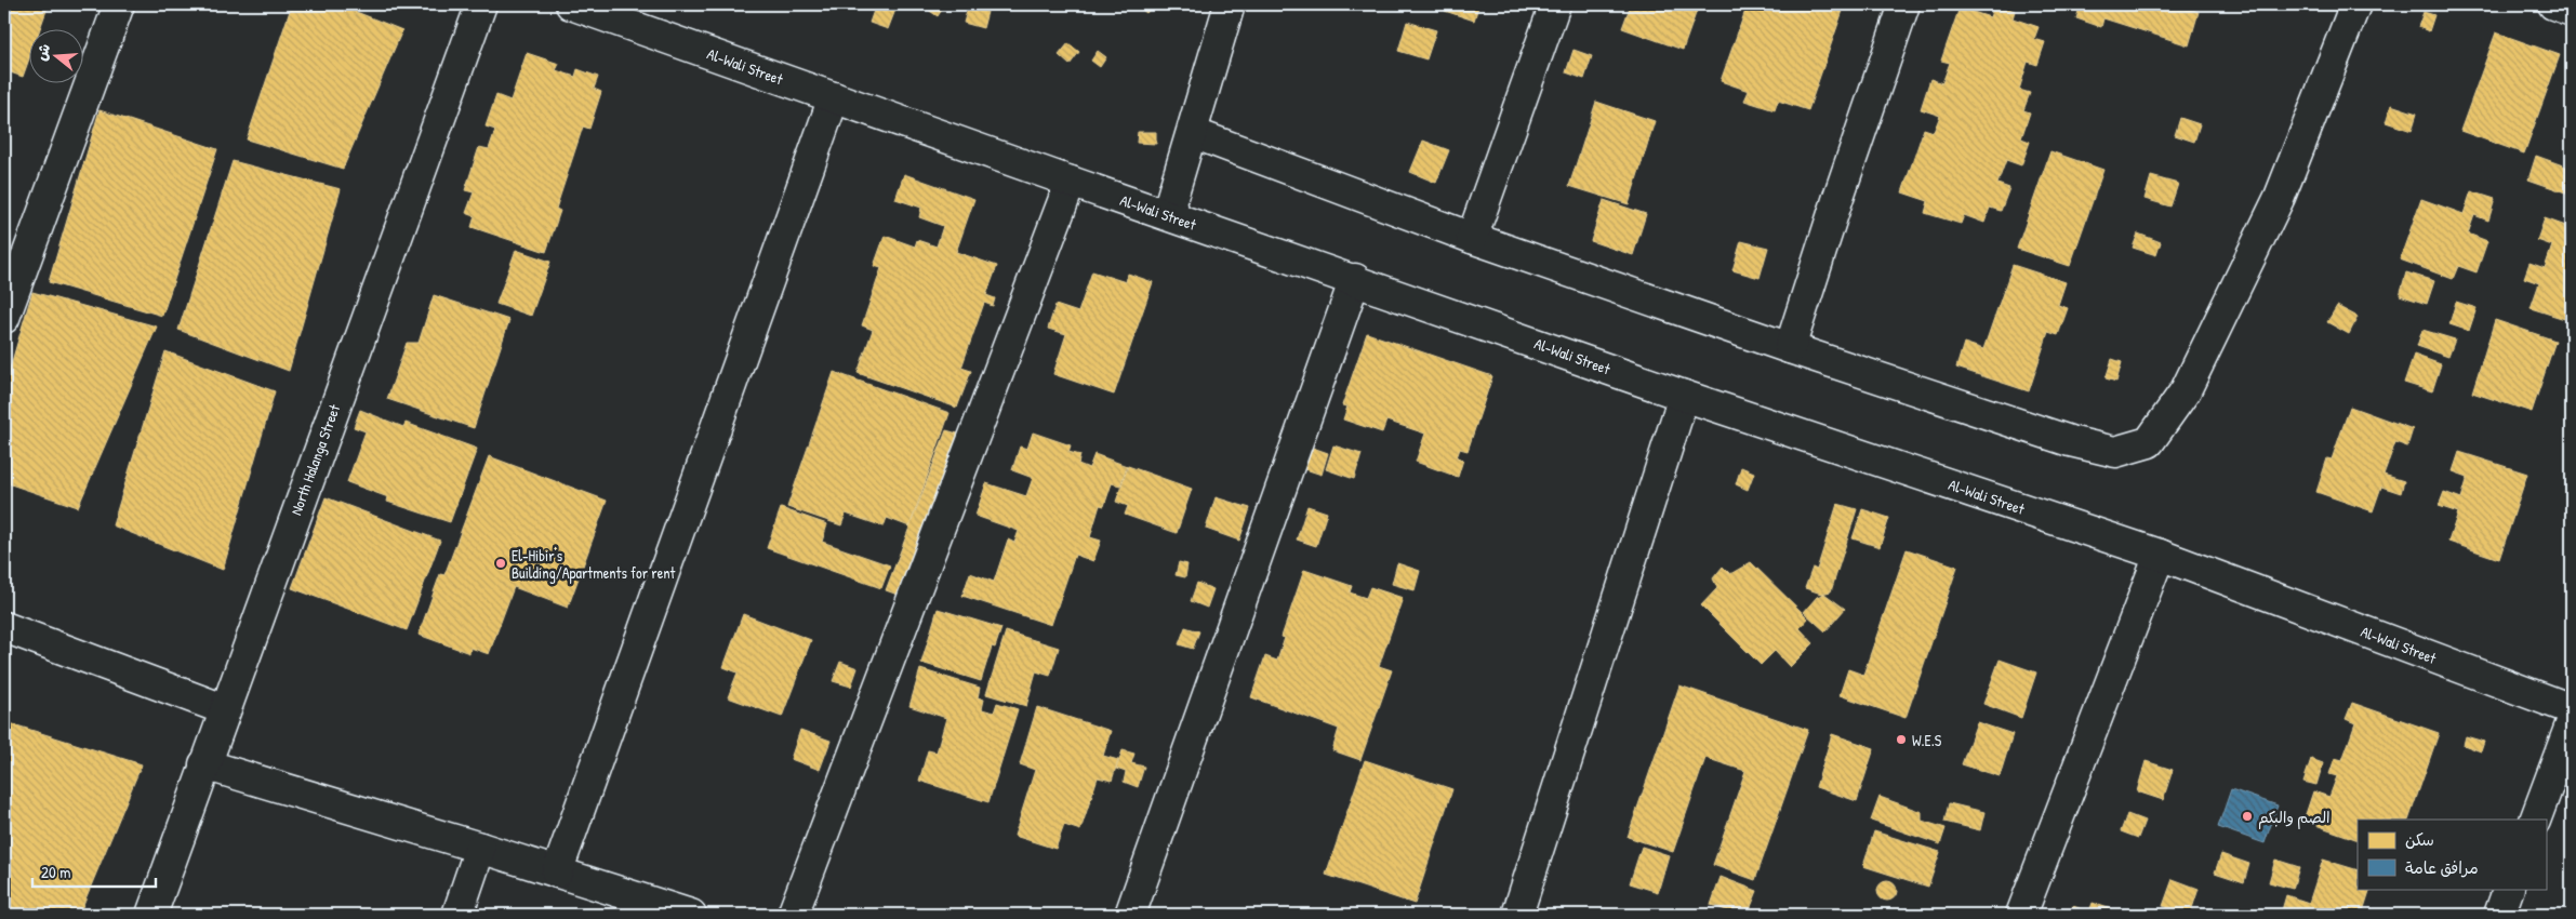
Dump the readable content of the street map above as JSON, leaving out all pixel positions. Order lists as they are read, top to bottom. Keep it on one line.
{"streets":{"street":["Al-Wali Street","North Halanga Street"]},"places":["El-Hibir's Building/Apartments for rent","W.E.S","الصم والبكم"],"legend":["سكن","مرافق عامة"],"scale_bar":"20 m","north":"left"}
